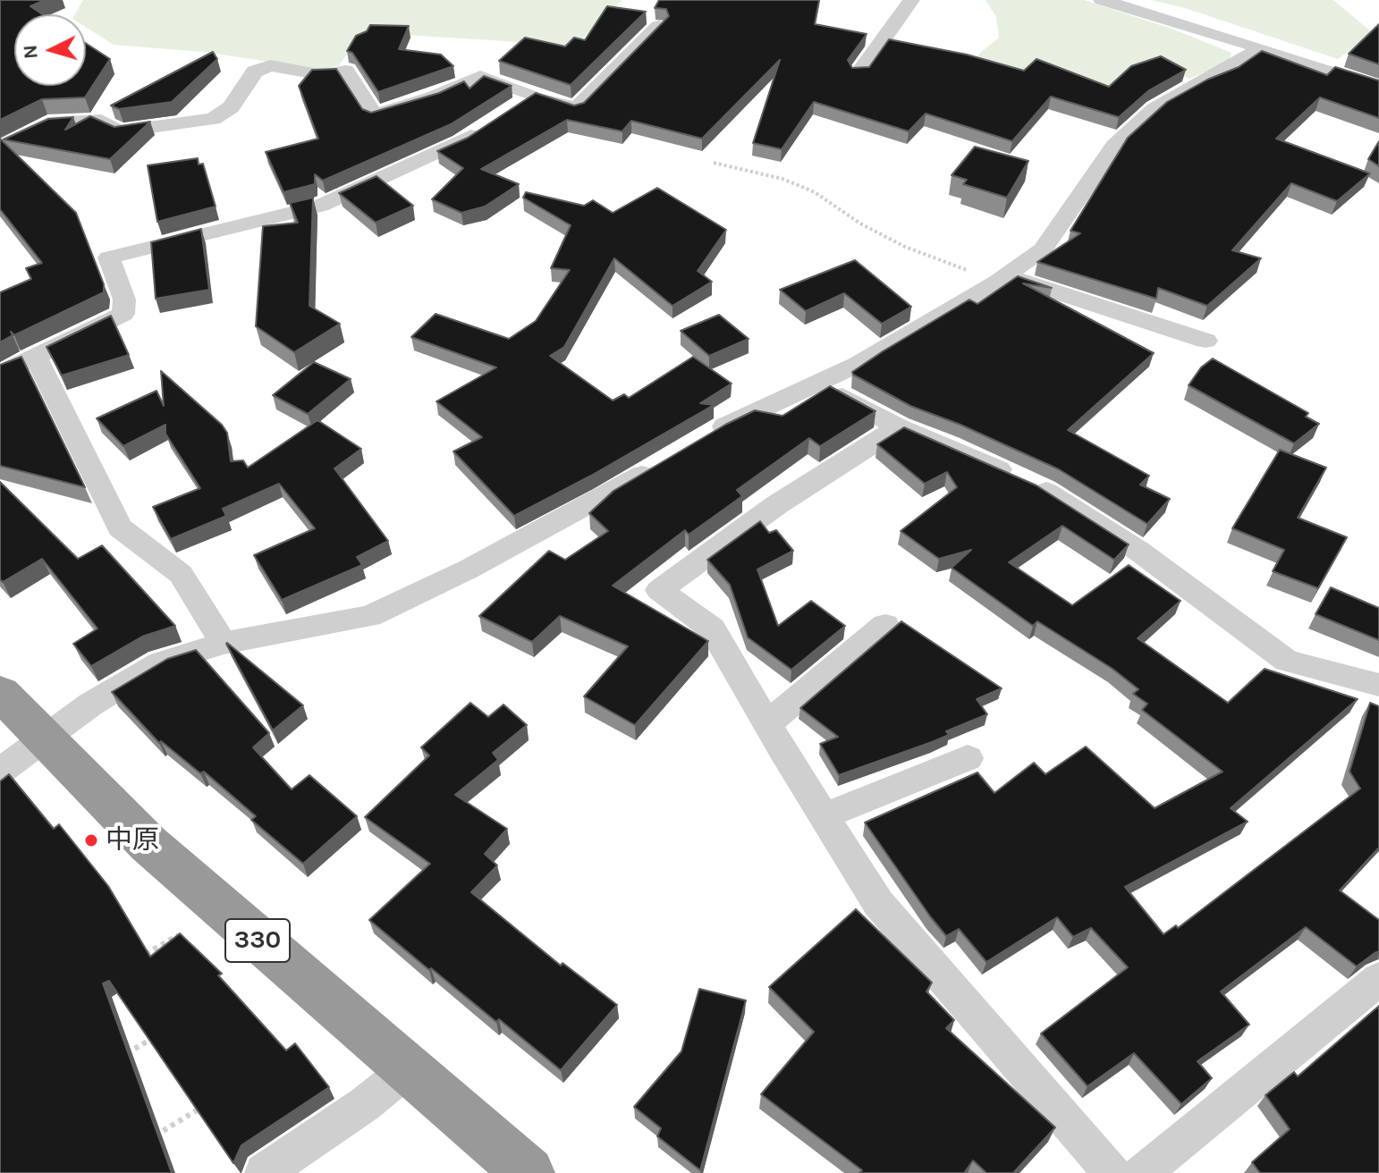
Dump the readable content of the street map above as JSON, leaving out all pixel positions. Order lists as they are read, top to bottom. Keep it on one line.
{"streets":{"highway":["330"]},"places":["中原"],"north":"left"}
